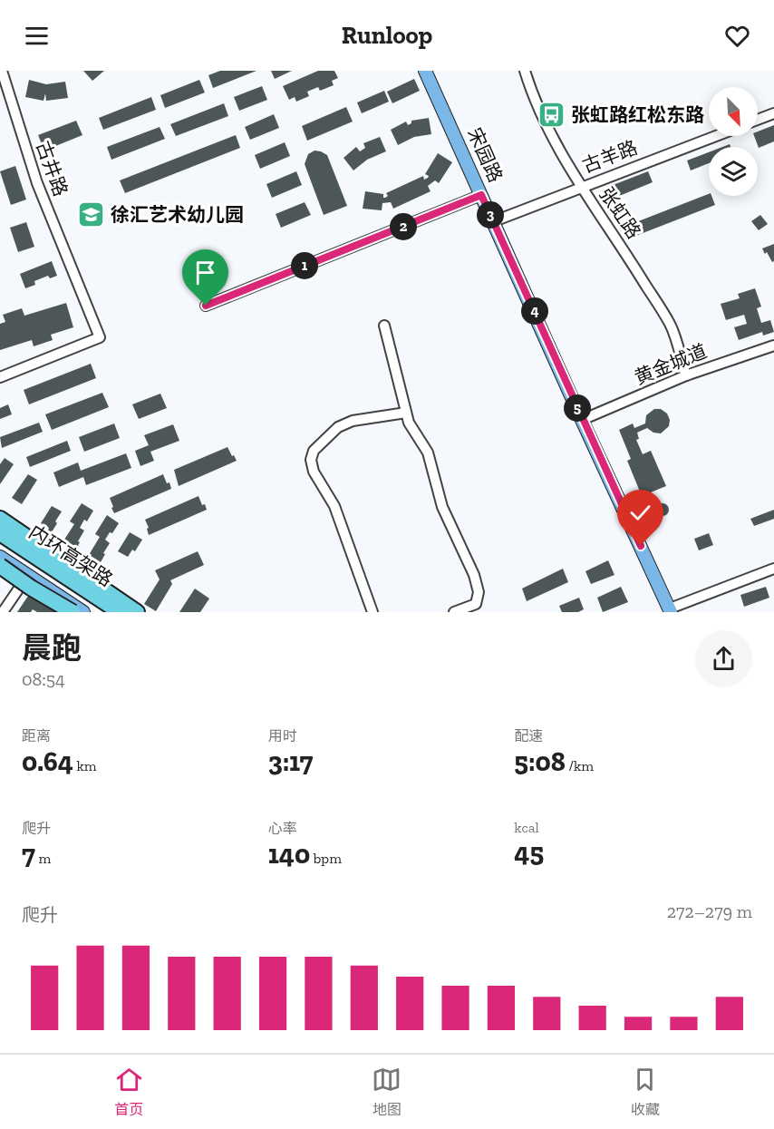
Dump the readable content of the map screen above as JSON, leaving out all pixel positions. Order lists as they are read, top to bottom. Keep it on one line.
{"streets":{"highway":["内环高架路"],"main road":["宋园路"],"street":["古羊路","古井路","张虹路","黄金城道"]},"crossings":[["宋园路","古羊路"],["宋园路","黄金城道"],["古羊路","张虹路"],["张虹路","黄金城道"]],"places":{"bus stop":["张虹路红松东路"],"school or university":["徐汇艺术幼儿园"]},"north":"bottom right","page":{"header":"Runloop","pins":["3","2","1","4","5"],"heading":["晨跑","08:54"],"stats":[["距离","0.64 km"],["用时","3:17"],["配速","5:08 /km"],["爬升","7 m"],["心率","140 bpm"],["kcal","45"]],"chart":["爬升","272–279 m"],"tabs":["首页","地图","收藏"]}}
